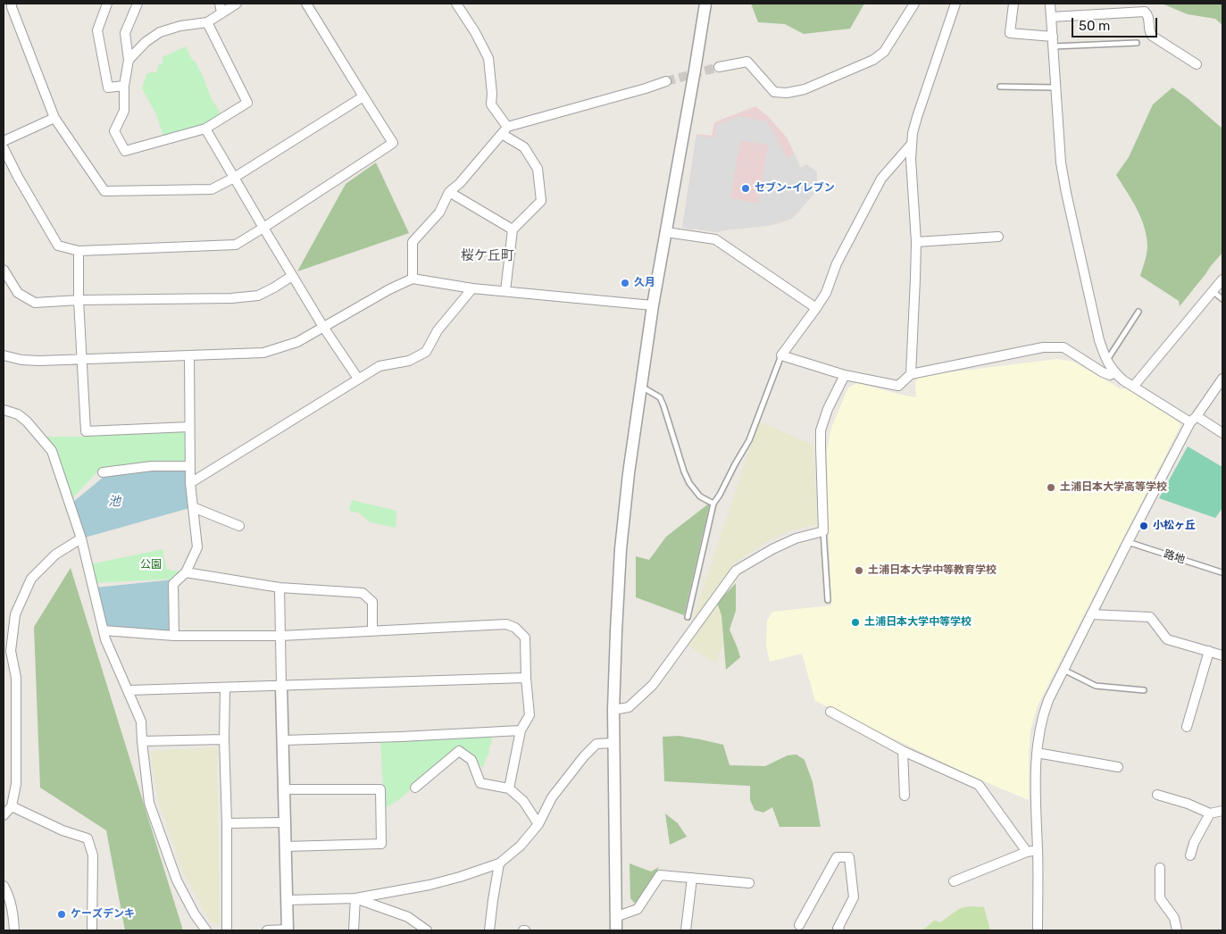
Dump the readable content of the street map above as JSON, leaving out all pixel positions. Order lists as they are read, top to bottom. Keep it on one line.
{"streets":{"lane":["路地"]},"districts":["桜ケ丘町"],"water":["池"],"parks":["公園"],"places":["セブン-イレブン","久月","土浦日本大学高等学校","小松ヶ丘","土浦日本大学中等教育学校","土浦日本大学中等学校","ケーズデンキ"],"scale_bar":"50 m"}
